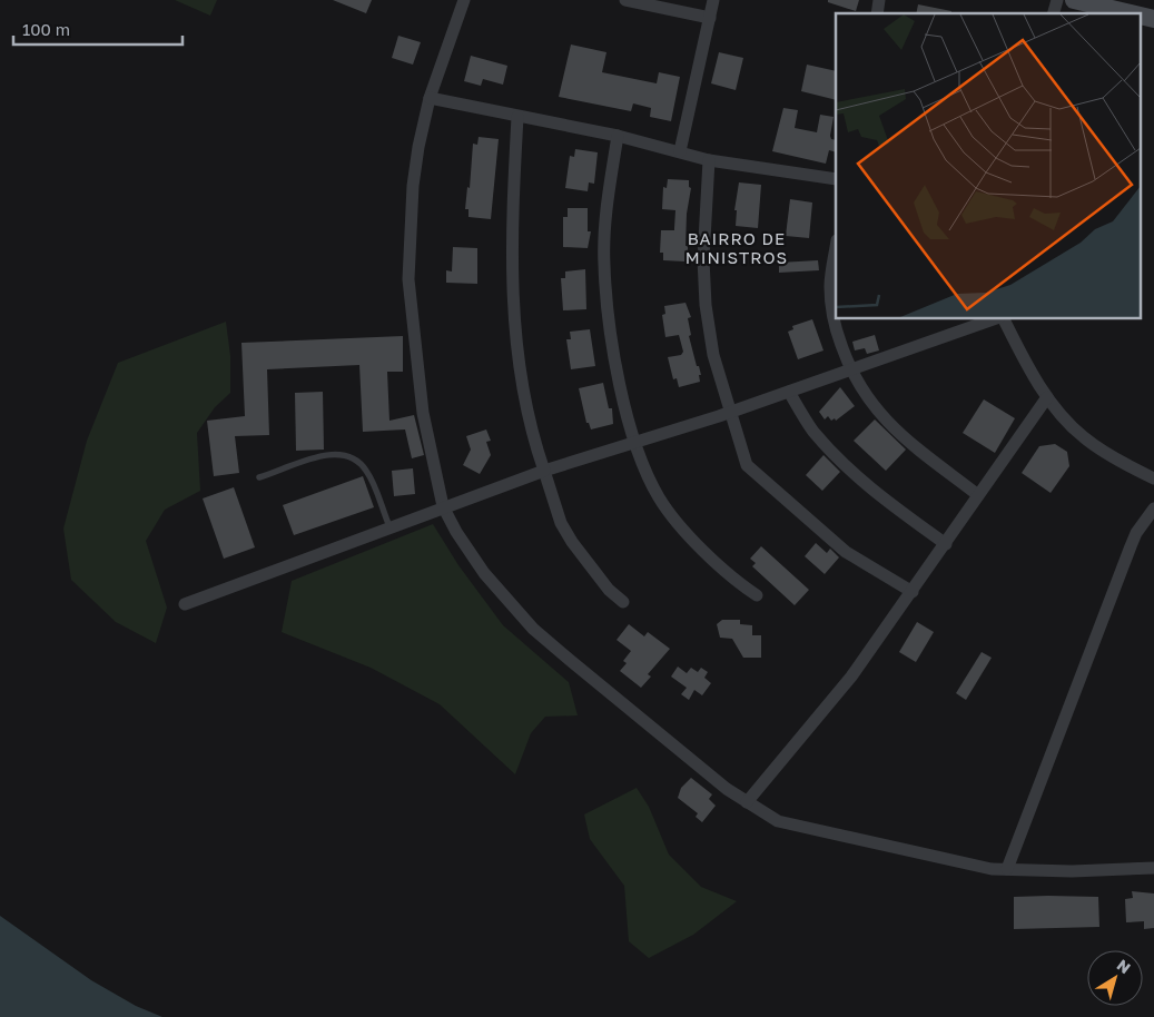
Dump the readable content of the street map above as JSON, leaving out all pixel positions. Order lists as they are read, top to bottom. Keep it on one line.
{"districts":["BAIRRO DE MINISTROS"],"scale_bar":"100 m","north":"top right"}
